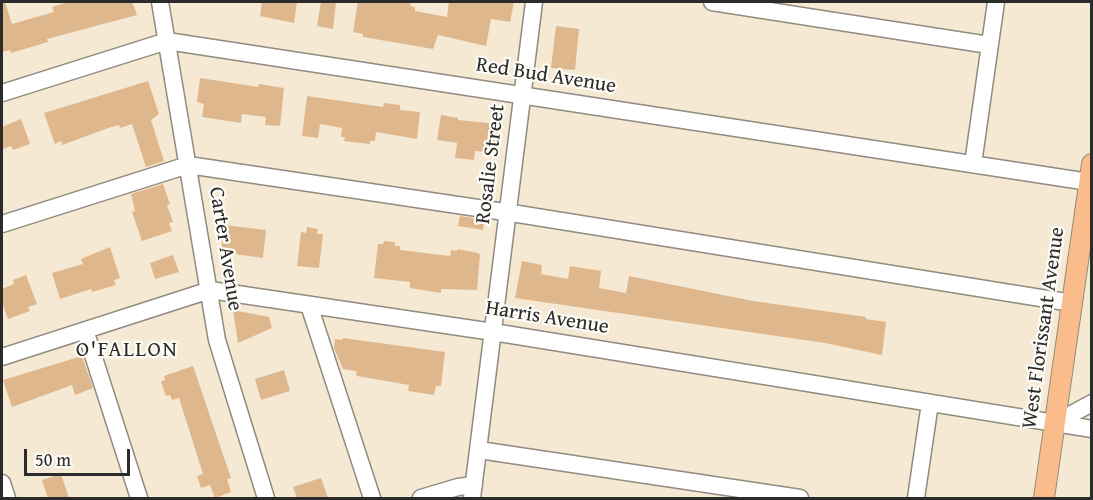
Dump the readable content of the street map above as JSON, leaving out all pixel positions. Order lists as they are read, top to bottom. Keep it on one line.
{"streets":{"main road":["West Florissant Avenue"],"street":["Red Bud Avenue","Rosalie Street","Carter Avenue","Harris Avenue"]},"crossings":[["Red Bud Avenue","Rosalie Street"],["Red Bud Avenue","Carter Avenue"],["Red Bud Avenue","West Florissant Avenue"],["Rosalie Street","Harris Avenue"],["Carter Avenue","Harris Avenue"],["Harris Avenue","West Florissant Avenue"]],"districts":["O'FALLON"],"scale_bar":"50 m"}
